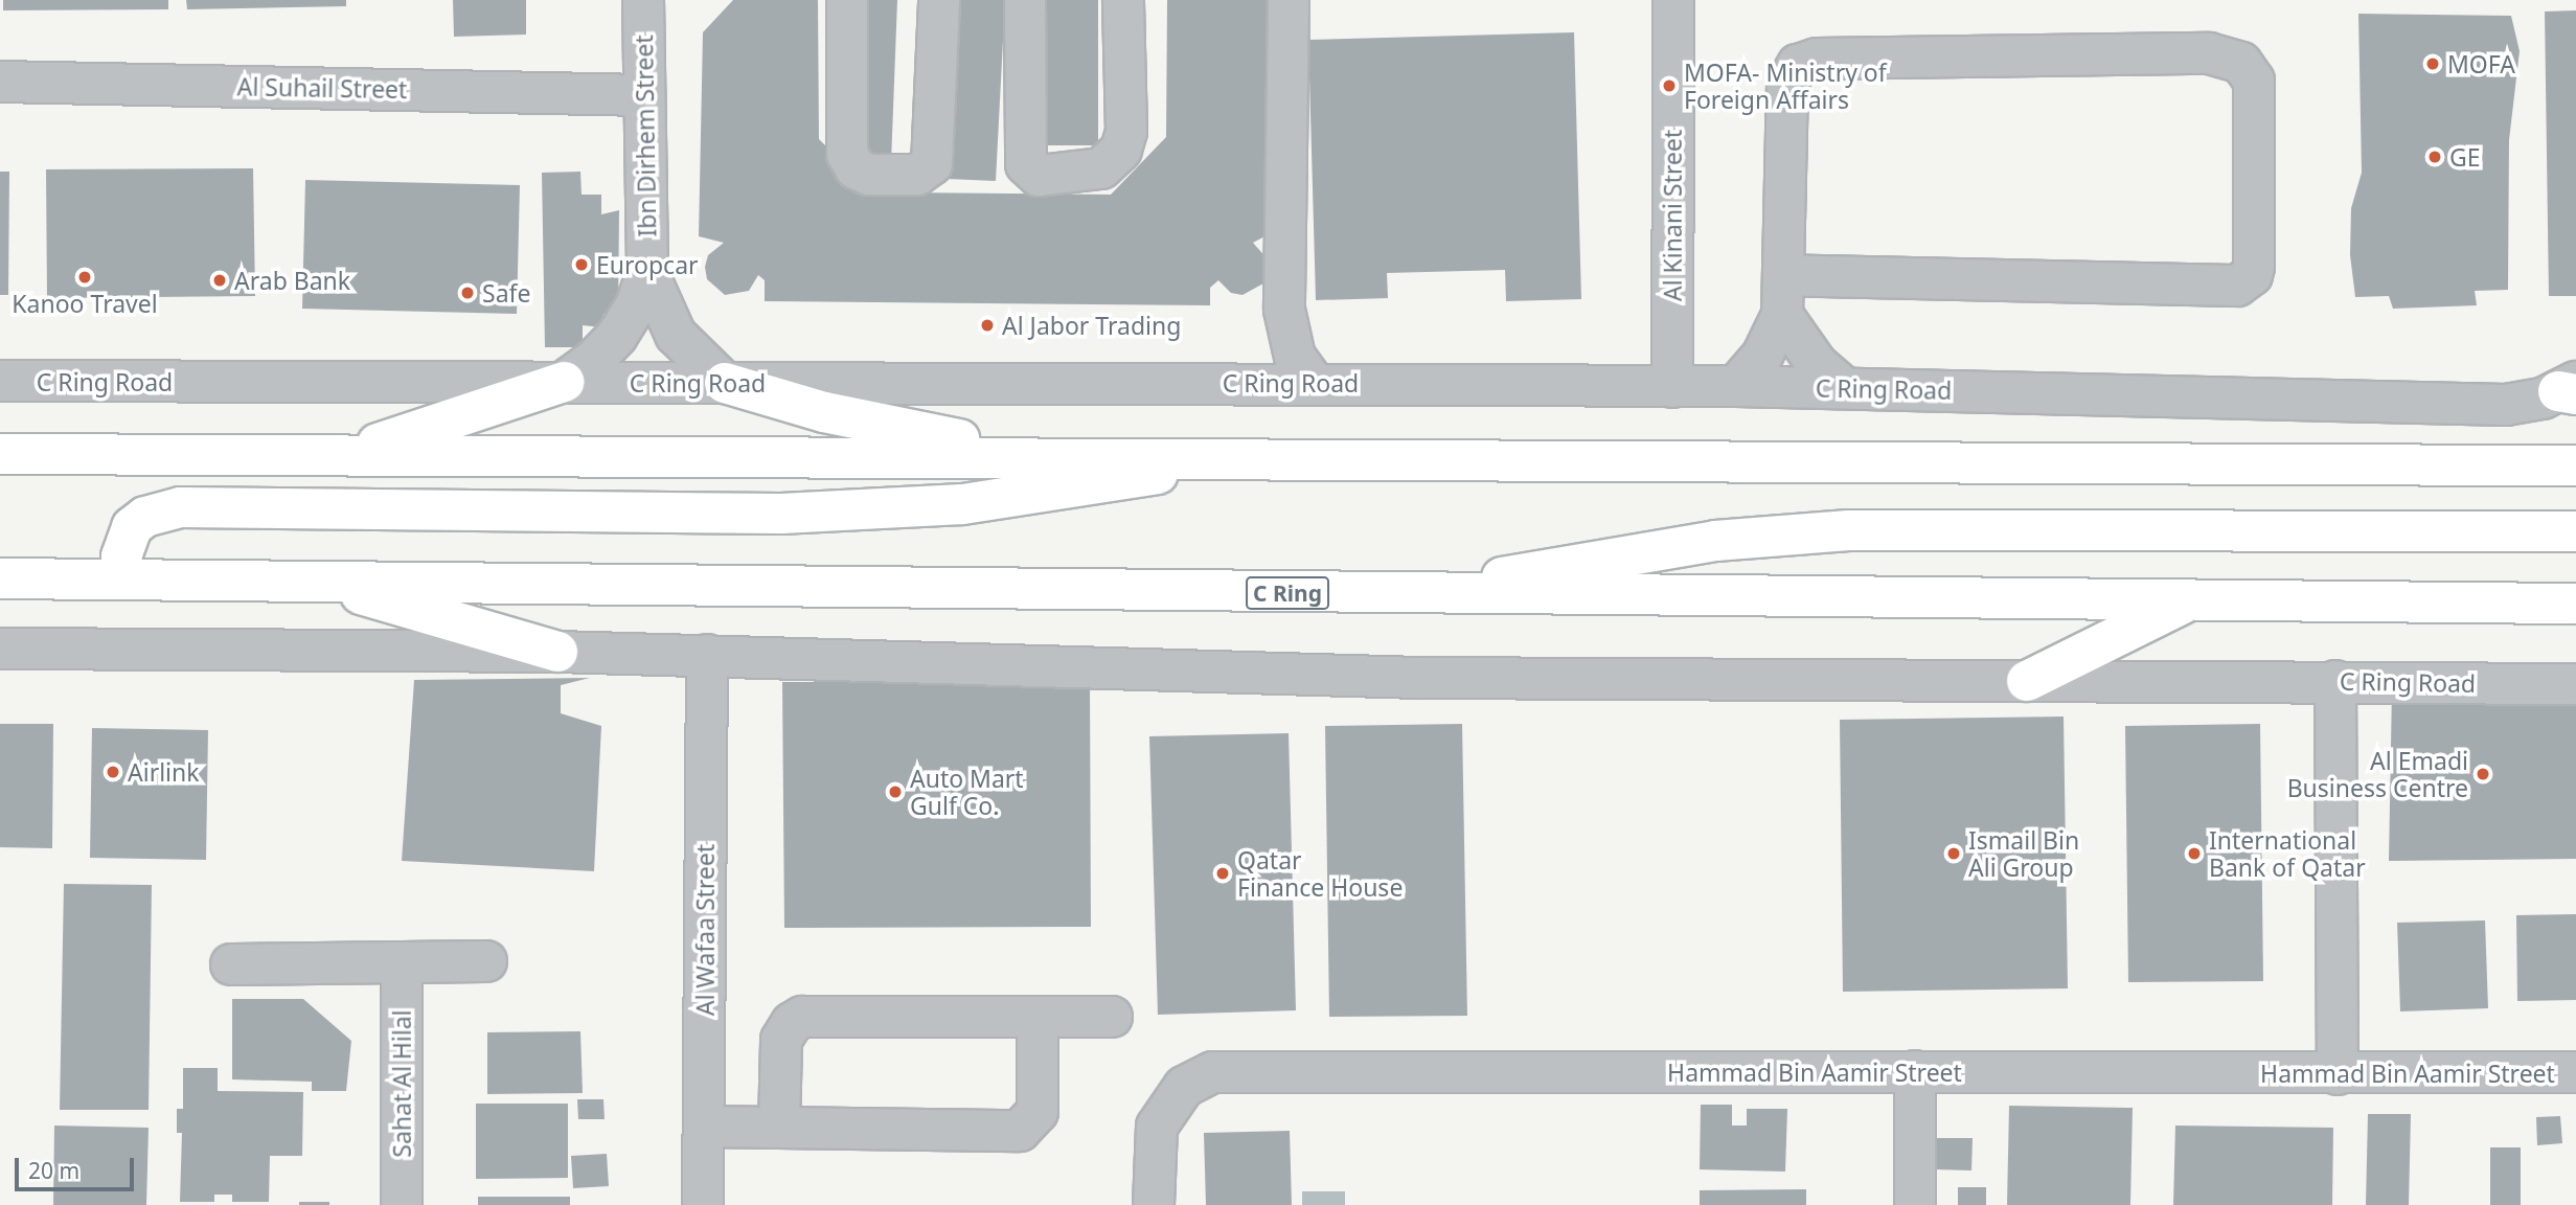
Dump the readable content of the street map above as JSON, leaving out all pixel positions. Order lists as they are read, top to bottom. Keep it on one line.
{"streets":{"highway":["C Ring"],"street":["Al Suhail Street","Ibn Dirhem Street","Al Kinani Street","C Ring Road","Al Wafaa Street","Hammad Bin Aamir Street","Sahat Al Hilal"]},"crossings":[["Al Suhail Street","Ibn Dirhem Street"],["Ibn Dirhem Street","C Ring Road"],["Al Kinani Street","C Ring Road"],["C Ring Road","Al Wafaa Street"]],"places":["MOFA","MOFA- Ministry of Foreign Affairs","GE","Europcar","Kanoo Travel","Arab Bank","Safe","Al Jabor Trading","Airlink","Al Emadi Business Centre","Auto Mart Gulf Co.","Ismail Bin Ali Group","International Bank of Qatar","Qatar Finance House"],"scale_bar":"20 m"}
